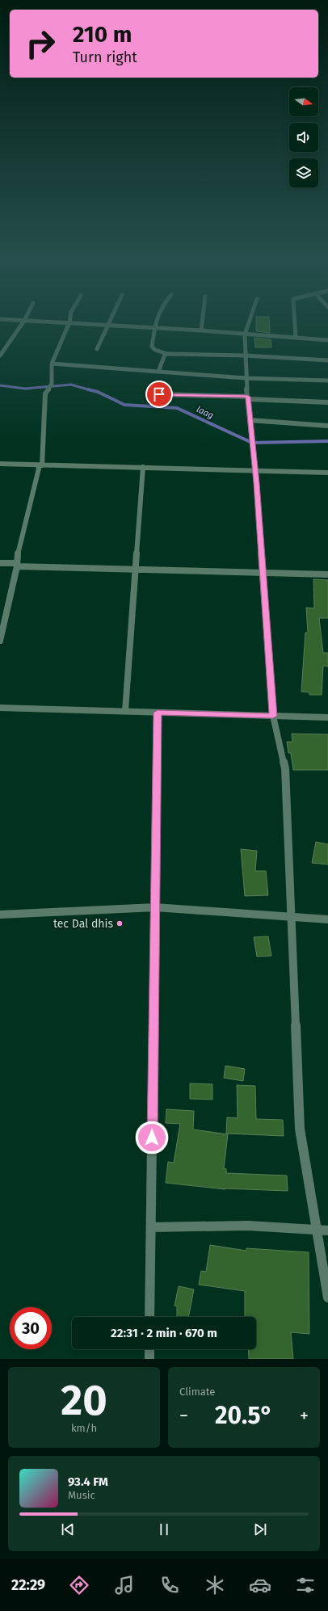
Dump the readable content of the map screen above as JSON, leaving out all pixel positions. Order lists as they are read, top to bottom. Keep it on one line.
{"water":["laag"],"places":["tec Dal dhis"],"north":"right","page":{"turn":["210 m","Turn right"],"limit":"30","trip":"22:31 · 2 min · 670 m","tile":[["20","km/h"],"Climate"],"heat":["−","20.5°","+"],"song":["93.4 FM","Music"],"tabs":"22:29"}}
